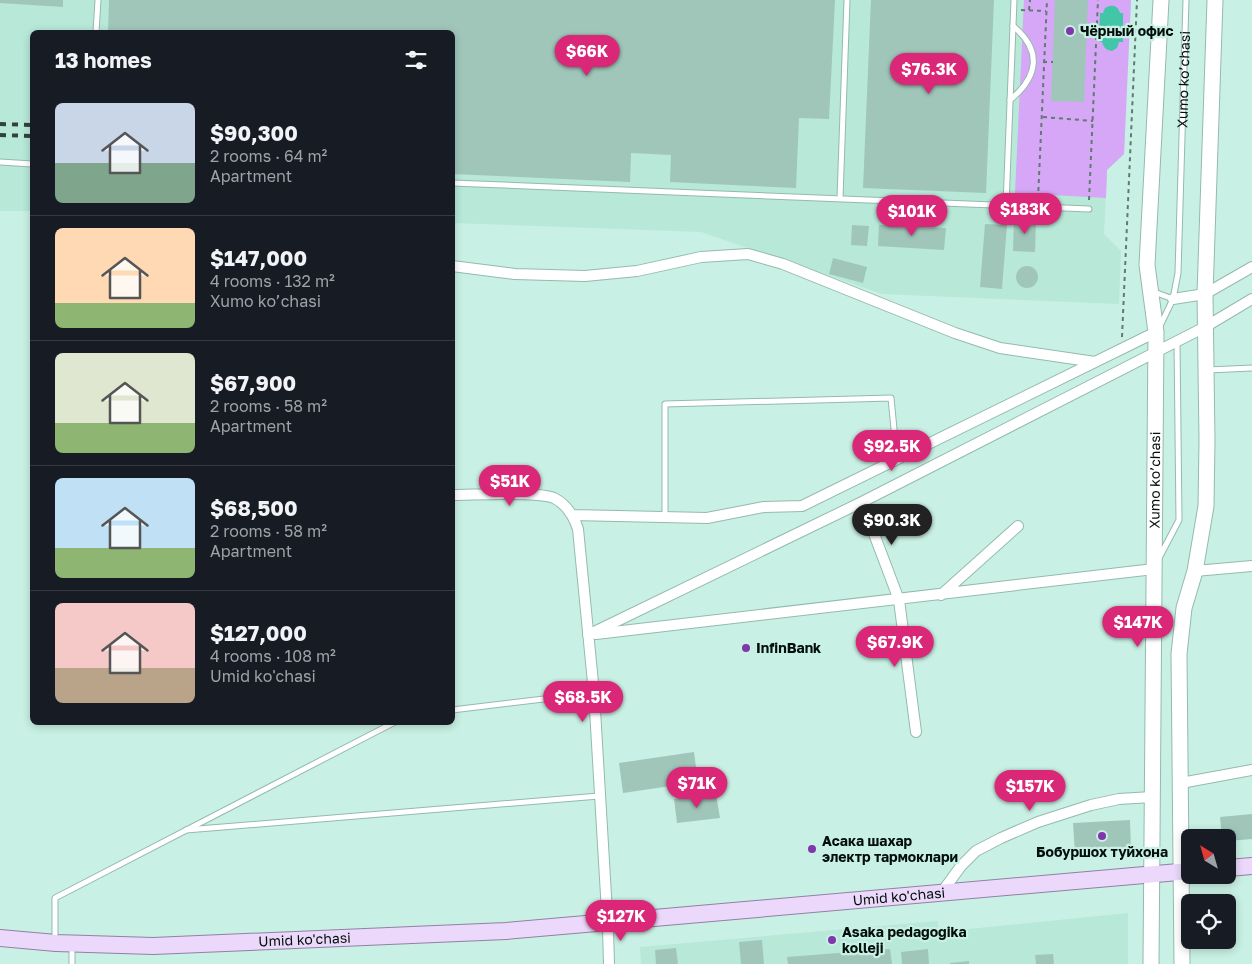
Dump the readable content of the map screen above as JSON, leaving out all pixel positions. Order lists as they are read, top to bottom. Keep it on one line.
{"streets":{"main road":["Xumo ko’chasi","Umid ko'chasi"]},"crossings":[["Xumo ko’chasi","Umid ko'chasi"]],"places":["Чёрный офис","InfinBank","Бобуршох туйхона","Асака шахар электр тармоклари","Asaka pedagogika kolleji"],"north":"top left","page":{"heading":"13 homes","price":["$66K","$76.3K","$183K","$101K","$92.5K","$51K","$90.3K","$147K","$67.9K","$68.5K","$71K","$157K","$127K"],"list":[{"name":"$90,300","note":"2 rooms · 64 m² · Apartment"},{"name":"$147,000","note":"4 rooms · 132 m² · Xumo ko’chasi"},{"name":"$67,900","note":"2 rooms · 58 m² · Apartment"},{"name":"$68,500","note":"2 rooms · 58 m² · Apartment"},{"name":"$127,000","note":"4 rooms · 108 m² · Umid ko'chasi"}]}}
